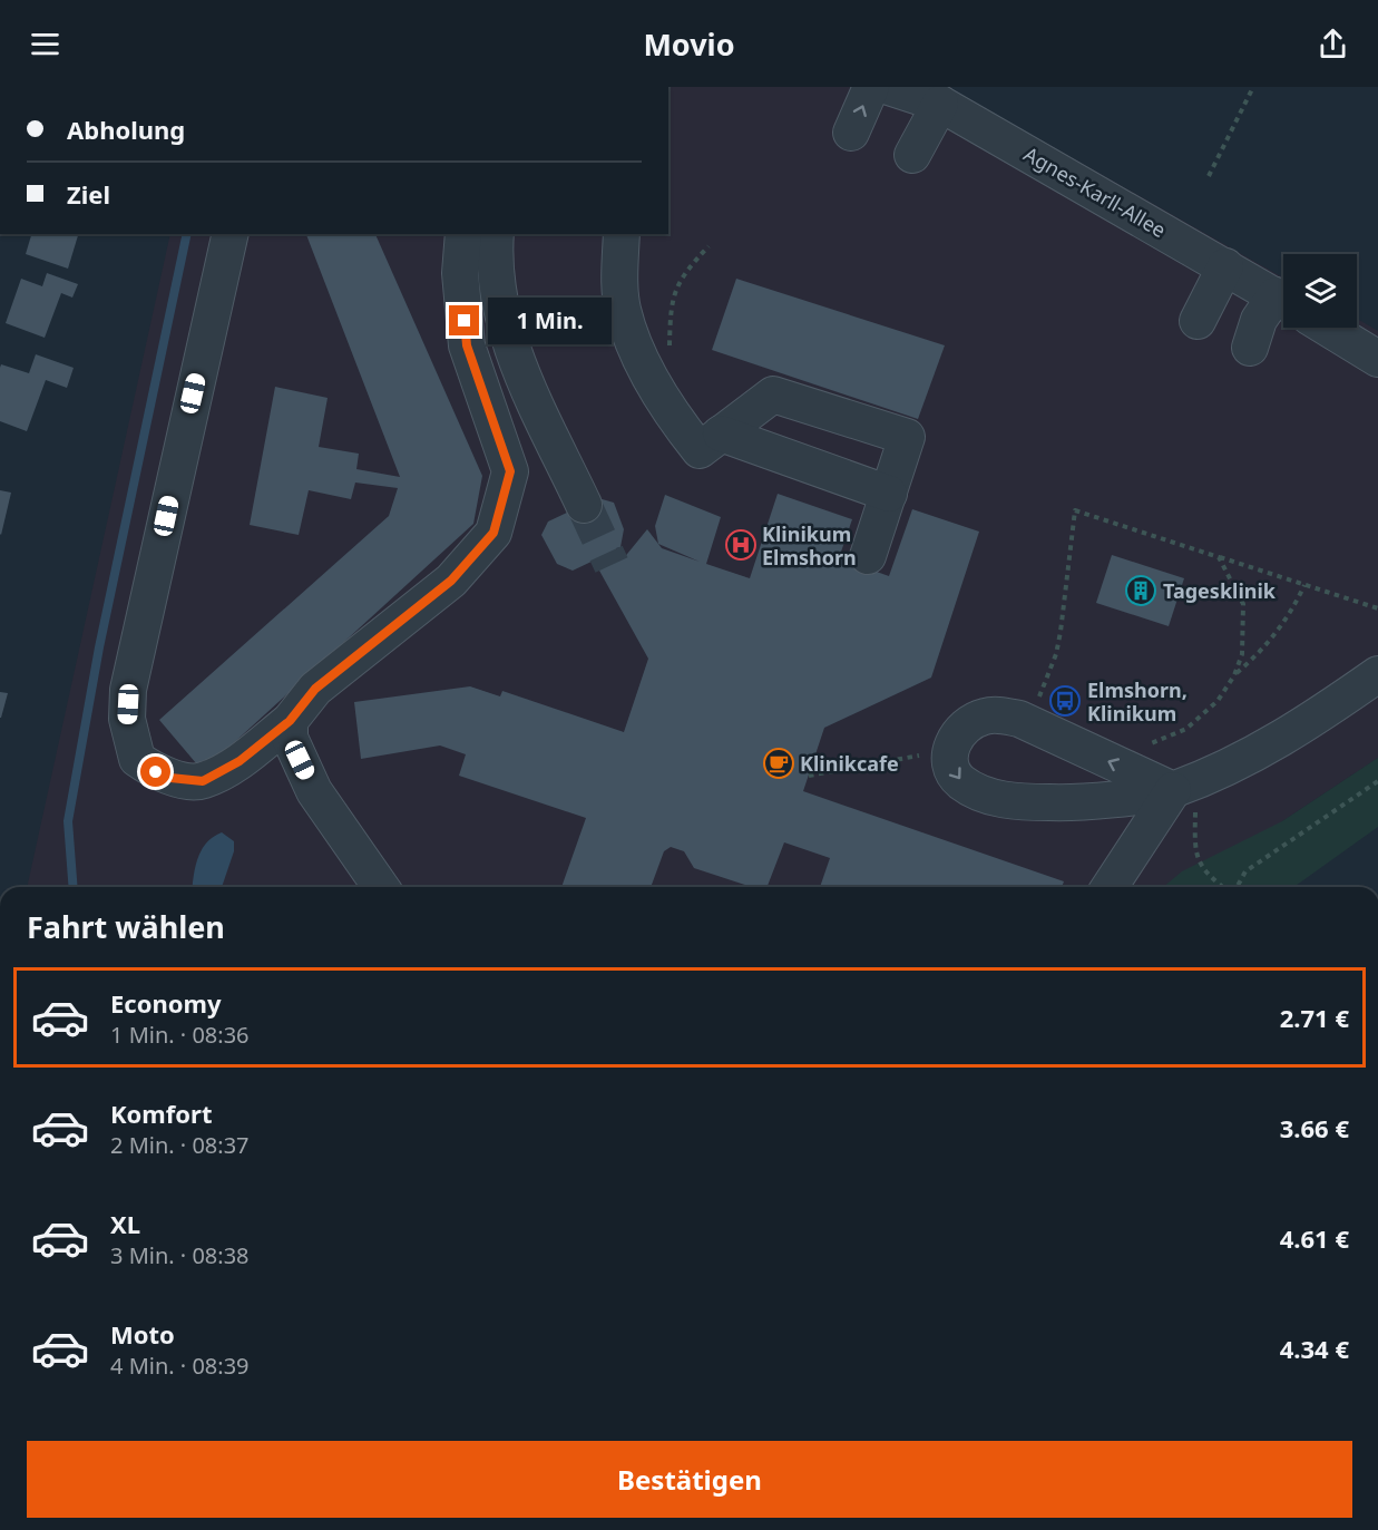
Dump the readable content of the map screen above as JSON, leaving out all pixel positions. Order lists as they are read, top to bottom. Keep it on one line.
{"streets":{"street":["Agnes-Karll-Allee"]},"places":{"hospital":["Klinikum Elmshorn"],"building":["Tagesklinik"],"bus stop":["Elmshorn, Klinikum"],"cafe":["Klinikcafe"]},"page":{"header":"Movio","banner":["Abholung","Ziel"],"bubble":"1 Min.","heading":"Fahrt wählen","list":[{"name":"Economy","note":"1 Min. · 08:36","value":"2.71 €"},{"name":"Komfort","note":"2 Min. · 08:37","value":"3.66 €"},{"name":"XL","note":"3 Min. · 08:38","value":"4.61 €"},{"name":"Moto","note":"4 Min. · 08:39","value":"4.34 €"}],"buttons":"Bestätigen"}}
